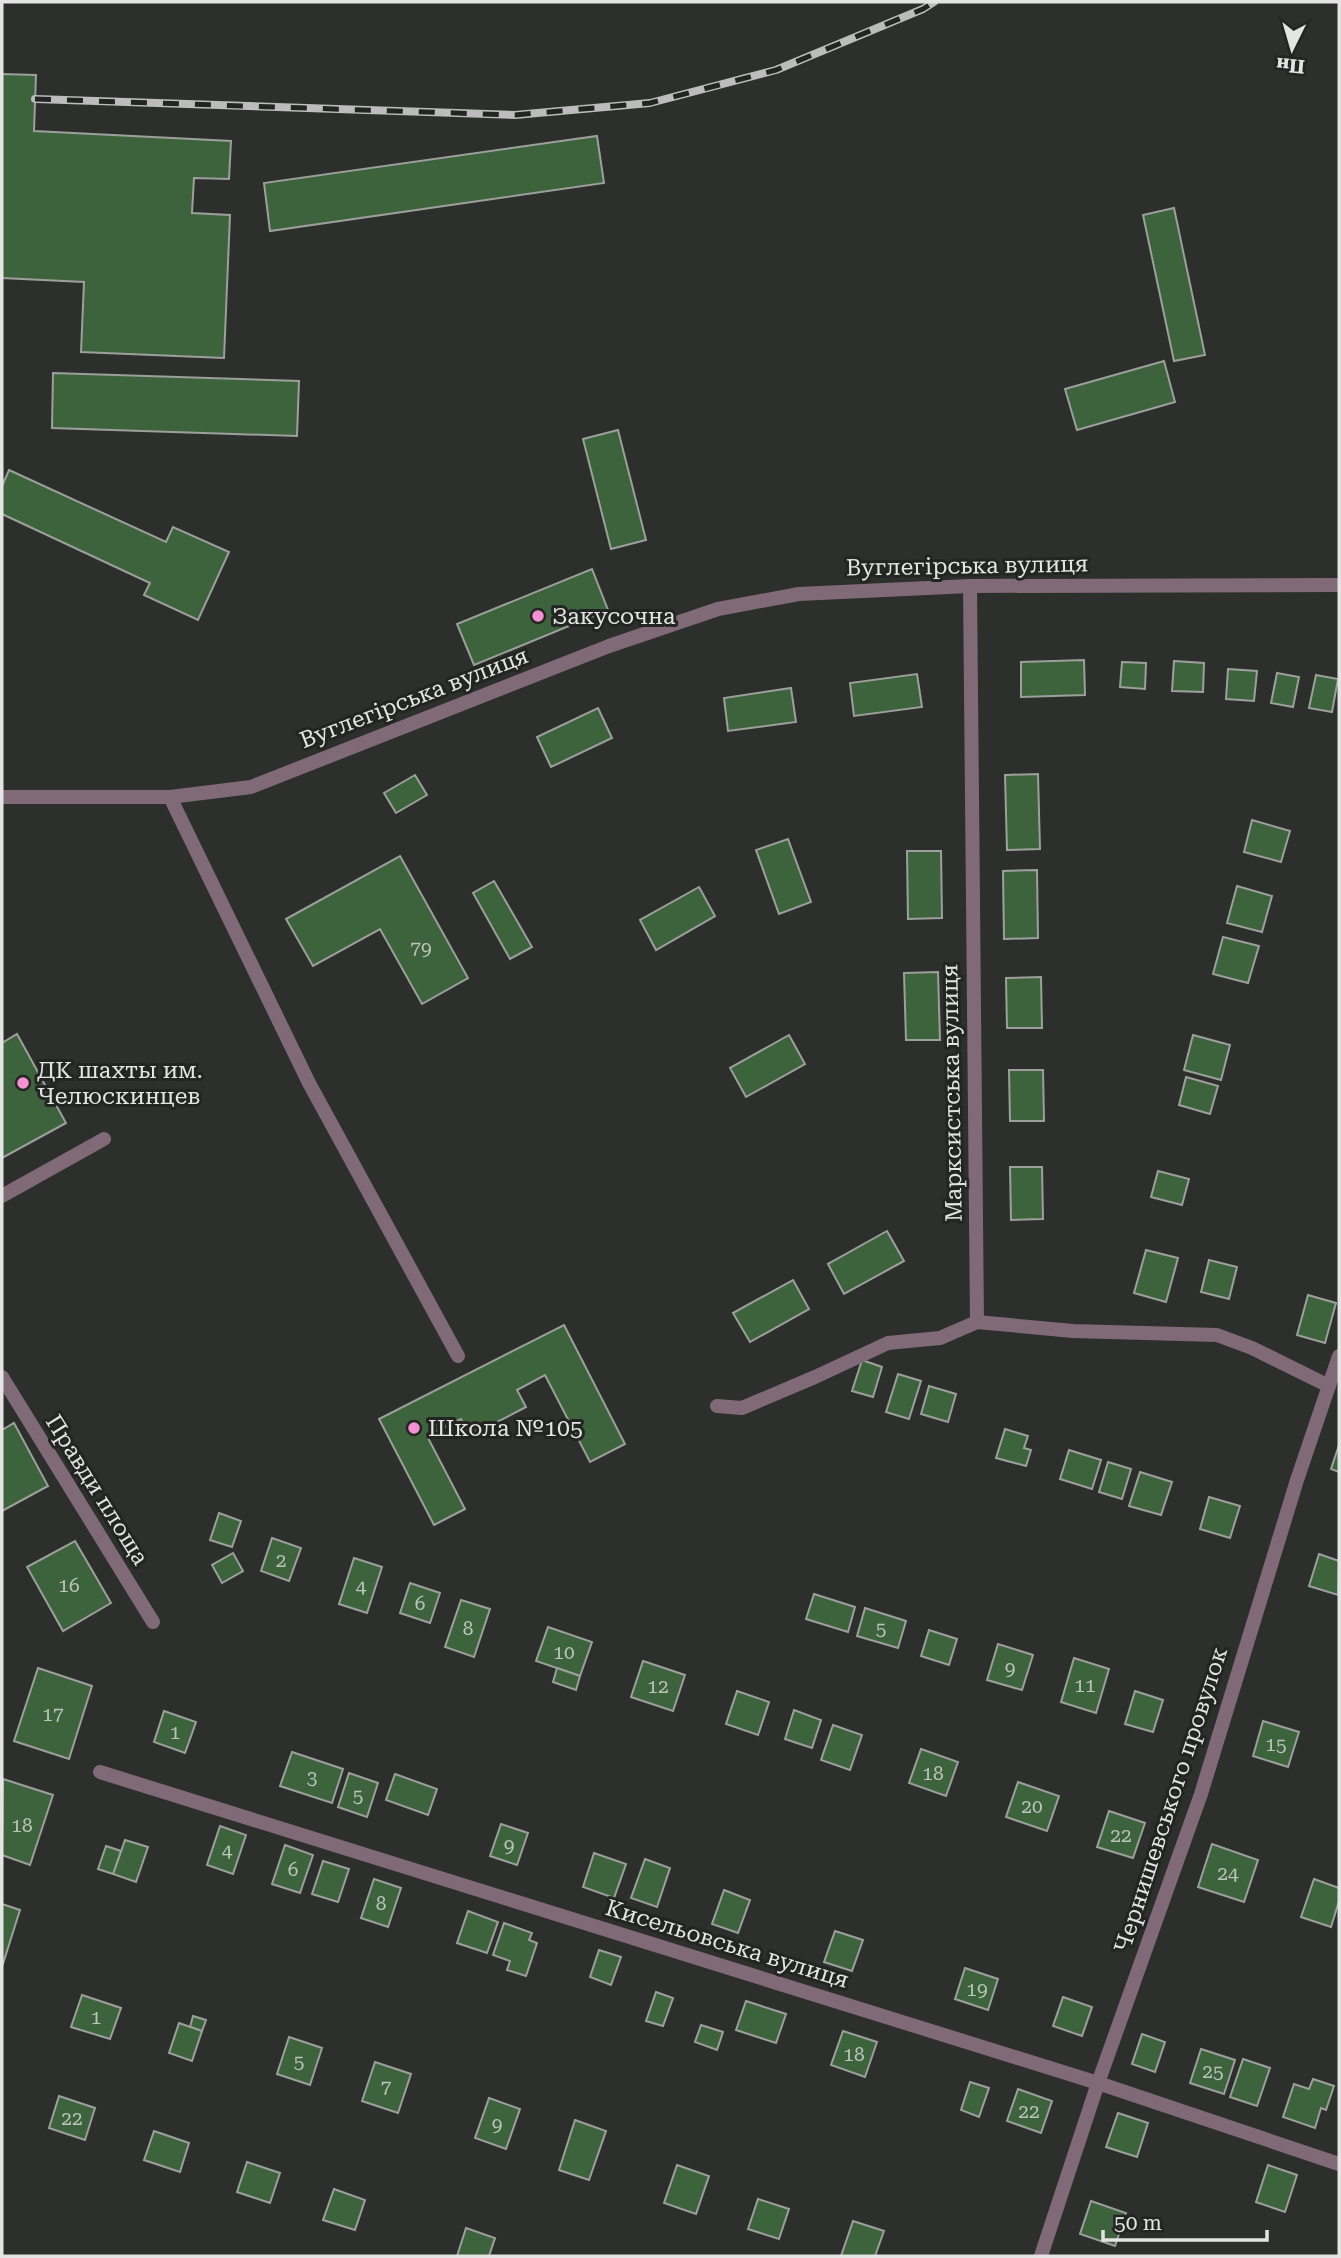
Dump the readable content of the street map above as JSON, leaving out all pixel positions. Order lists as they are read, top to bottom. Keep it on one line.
{"streets":{"street":["Вуглегірська вулиця","Марксистська вулиця","Правди площа","Чернишевського провулок","Кисельовська вулиця"]},"crossings":[["Вуглегірська вулиця","Марксистська вулиця"],["Чернишевського провулок","Кисельовська вулиця"]],"places":["Закусочна","ДК шахты им. Челюскинцев","Школа №105"],"house_numbers":["79","2","16","4","6","8","5","10","9","11","12","17","1","15","18","3","5","20","18","22","9","4","6","24","8","19","1","18","5","25","7","22","22","9"],"scale_bar":"50 m","north":"bottom"}
